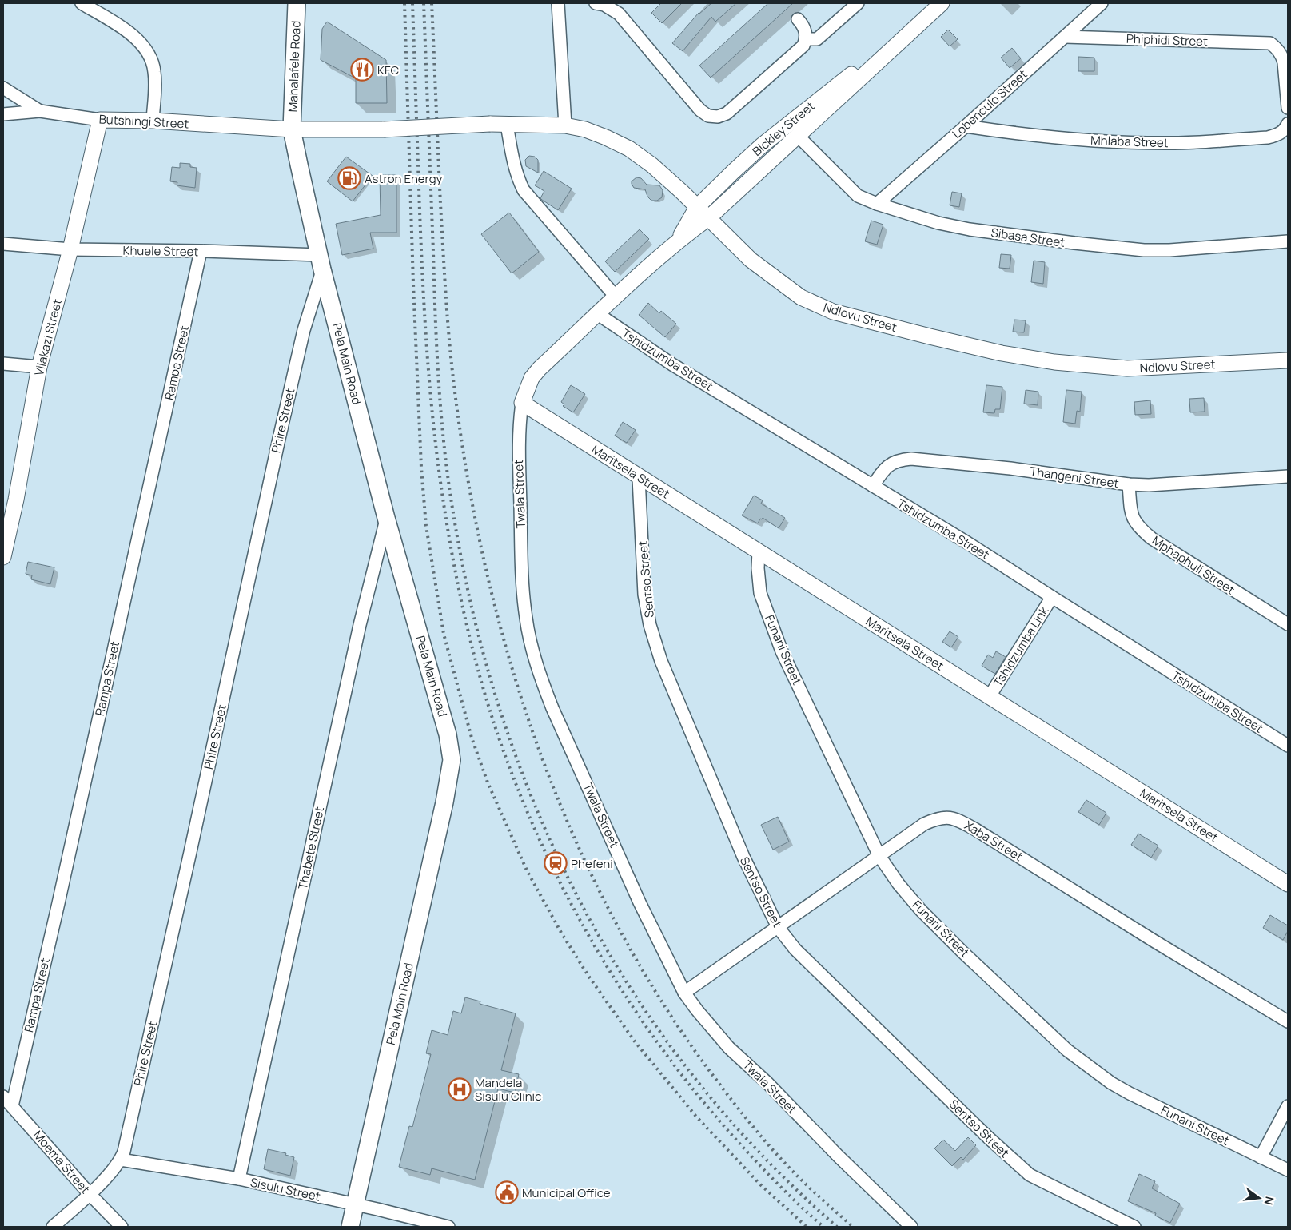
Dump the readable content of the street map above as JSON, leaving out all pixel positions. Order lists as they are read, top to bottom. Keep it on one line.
{"streets":{"main road":["Mahalafele Road","Pela Main Road"],"street":["Phiphidi Street","Lobenculo Street","Butshingi Street","Bickley Street","Mhlaba Street","Sibasa Street","Khuele Street","Ndlovu Street","Vilakazi Street","Tshidzumba Street","Rampa Street","Phire Street","Maritsela Street","Thangeni Street","Twala Street","Mphaphuli Street","Sentso Street","Tshidzumba Link","Funani Street","Xaba Street","Thabete Street","Moema Street","Sisulu Street"]},"crossings":[["Phiphidi Street","Lobenculo Street"],["Mahalafele Road","Butshingi Street"],["Mahalafele Road","Pela Main Road"],["Lobenculo Street","Mhlaba Street"],["Lobenculo Street","Sibasa Street"],["Butshingi Street","Ndlovu Street"],["Butshingi Street","Vilakazi Street"],["Butshingi Street","Pela Main Road"],["Bickley Street","Sibasa Street"],["Bickley Street","Ndlovu Street"],["Bickley Street","Tshidzumba Street"],["Bickley Street","Maritsela Street"],["Bickley Street","Twala Street"],["Khuele Street","Vilakazi Street"],["Khuele Street","Rampa Street"],["Khuele Street","Pela Main Road"],["Khuele Street","Phire Street"],["Tshidzumba Street","Thangeni Street"],["Tshidzumba Street","Tshidzumba Link"],["Rampa Street","Moema Street"],["Pela Main Road","Phire Street"],["Pela Main Road","Thabete Street"],["Pela Main Road","Sisulu Street"],["Phire Street","Moema Street"],["Phire Street","Sisulu Street"],["Maritsela Street","Twala Street"],["Maritsela Street","Sentso Street"],["Maritsela Street","Tshidzumba Link"],["Maritsela Street","Funani Street"],["Thangeni Street","Mphaphuli Street"],["Twala Street","Xaba Street"],["Sentso Street","Xaba Street"],["Funani Street","Xaba Street"],["Thabete Street","Sisulu Street"]],"places":{"restaurant":["KFC"],"fuel station":["Astron Energy"],"station":["Phefeni"],"hospital":["Mandela Sisulu Clinic"],"public building":["Municipal Office"]},"north":"right"}
